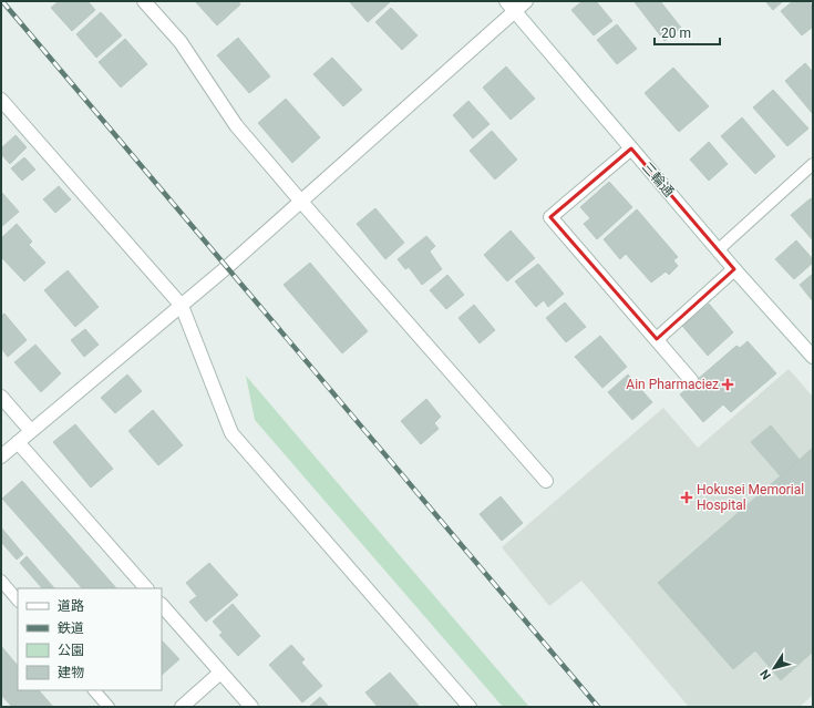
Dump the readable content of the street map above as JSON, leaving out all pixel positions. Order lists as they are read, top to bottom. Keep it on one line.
{"streets":{"street":["三輪通"]},"places":{"health":["Ain Pharmaciez","Hokusei Memorial Hospital"]},"legend":["道路","鉄道","公園","建物"],"scale_bar":"20 m","north":"bottom left"}
